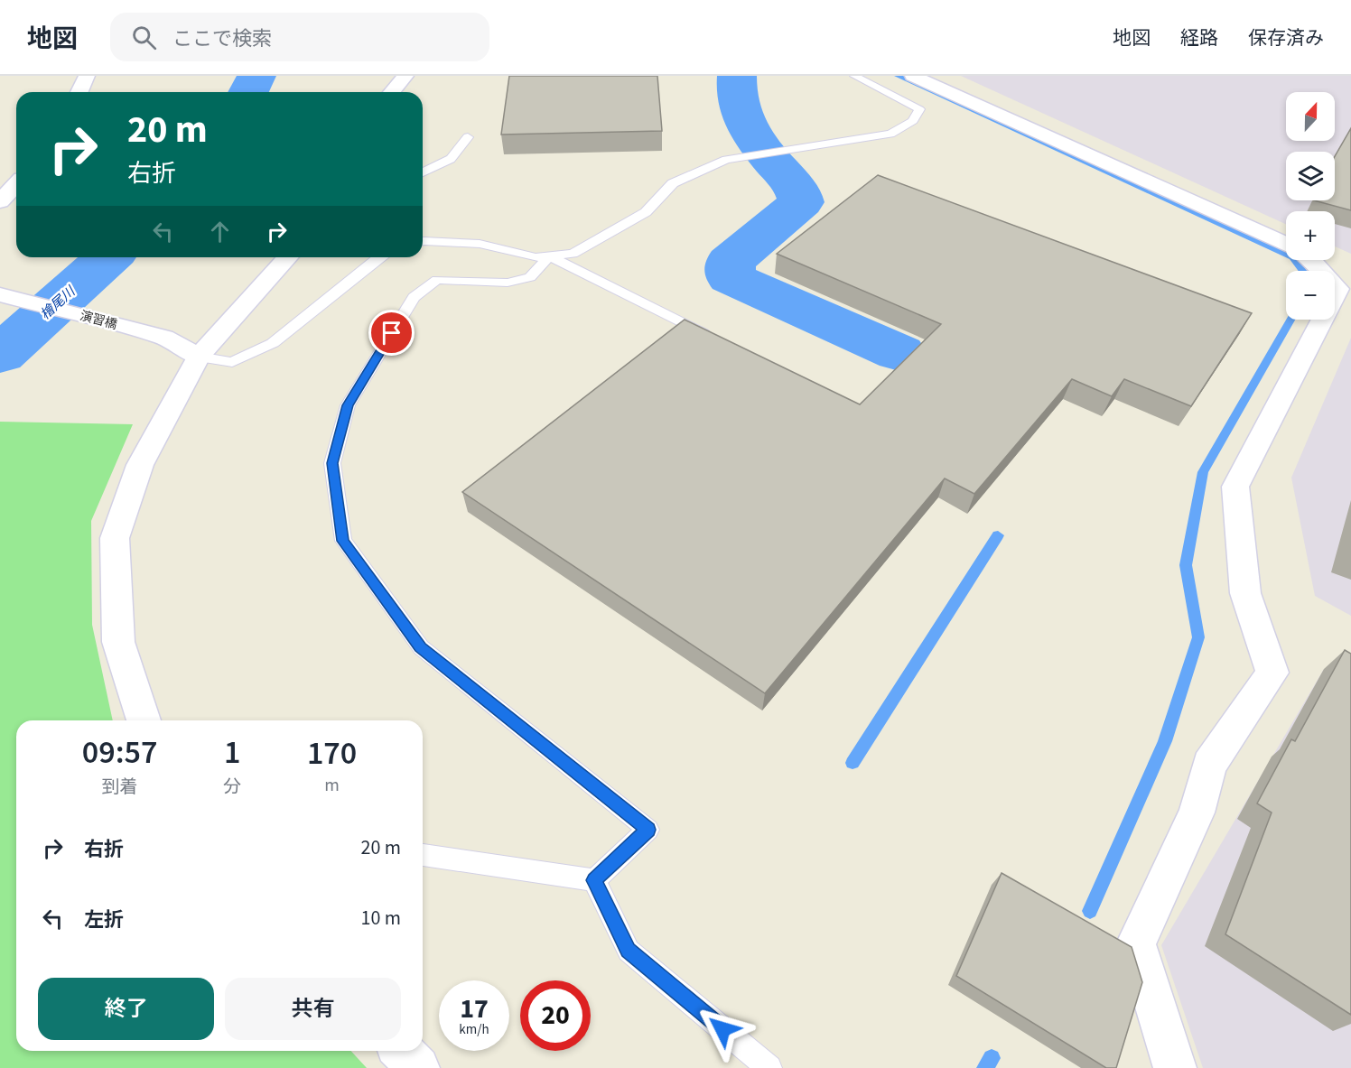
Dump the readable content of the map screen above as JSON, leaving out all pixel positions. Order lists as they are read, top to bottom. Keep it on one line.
{"streets":{"street":["演習橋"]},"water":["檜尾川"],"north":"top","page":{"header":"地図","search":"ここで検索","nav":["地図","経路","保存済み"],"map_buttons":["+","−"],"turn":["20 m","右折"],"eta":["09:57","到着","1","分","170","m"],"list":[{"name":"右折","value":"20 m"},{"name":"左折","value":"10 m"}],"buttons":["終了","共有"],"speed":"17 km/h","limit":"20"}}
